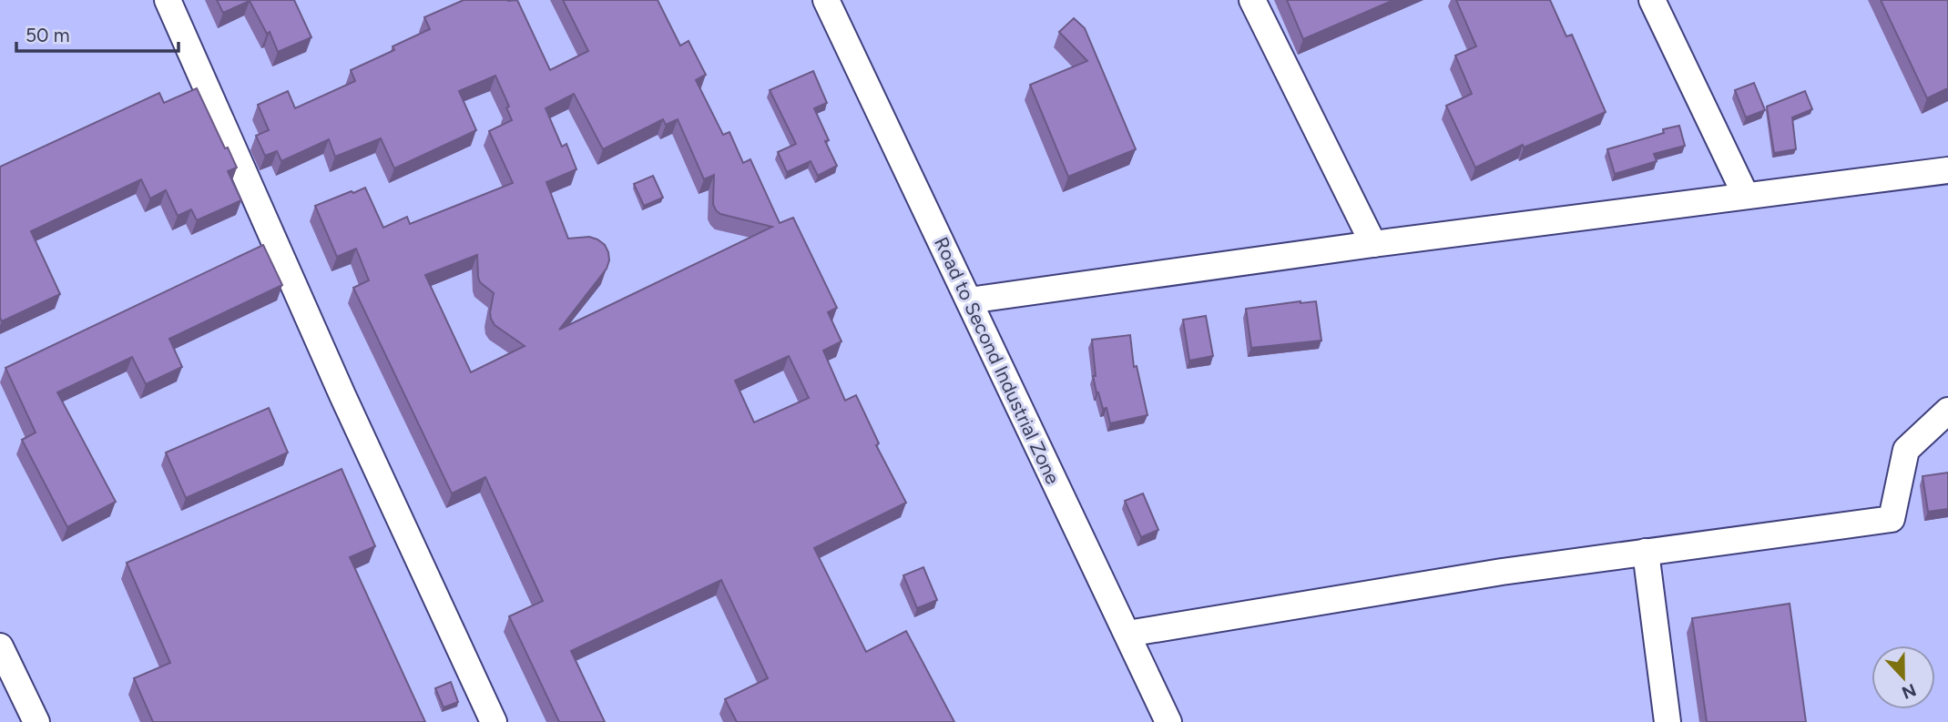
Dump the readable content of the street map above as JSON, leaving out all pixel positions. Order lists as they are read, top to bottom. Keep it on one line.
{"streets":{"street":["Road to Second Industrial Zone"]},"scale_bar":"50 m","north":"bottom"}
